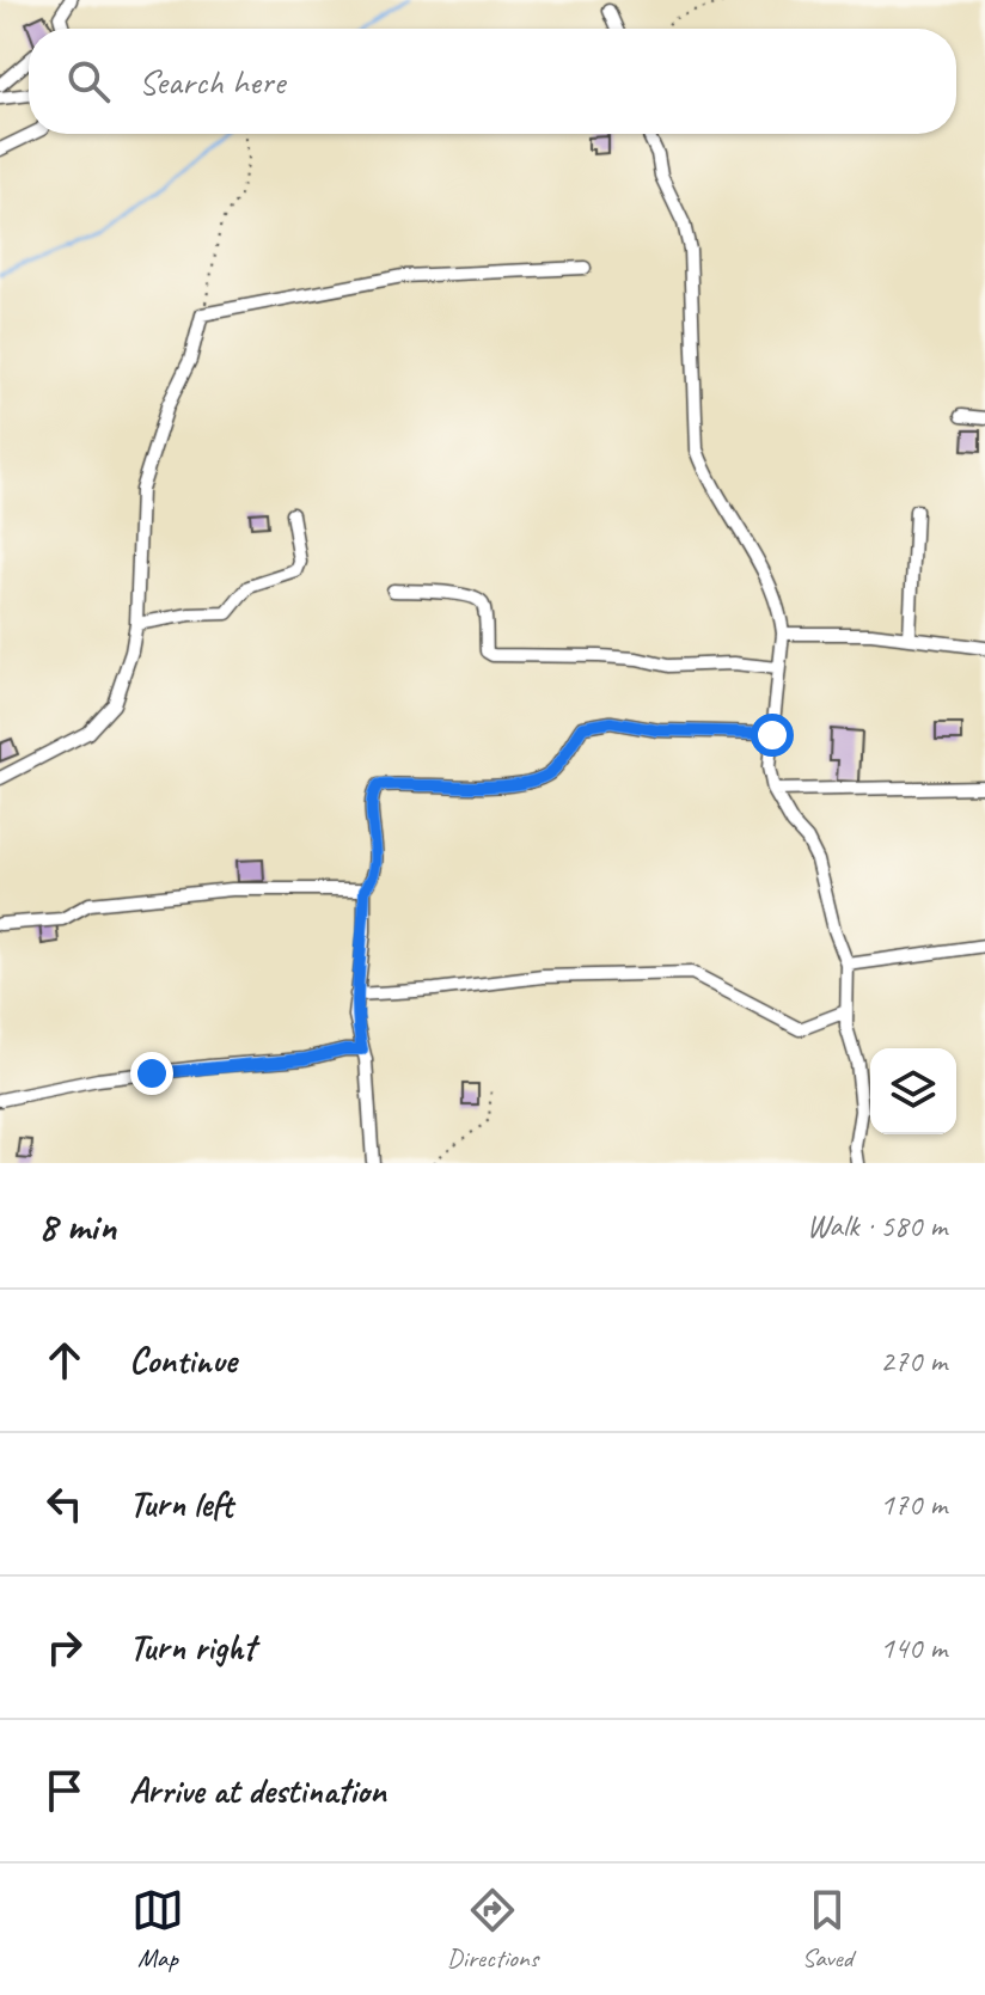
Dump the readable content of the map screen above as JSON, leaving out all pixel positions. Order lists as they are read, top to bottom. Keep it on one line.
{"page":{"search":"Search here","heading":["8 min","Walk · 580 m"],"list":[["Continue","270 m"],["Turn left","170 m"],["Turn right","140 m"],"Arrive at destination"],"nav":["Map","Directions","Saved"]}}
